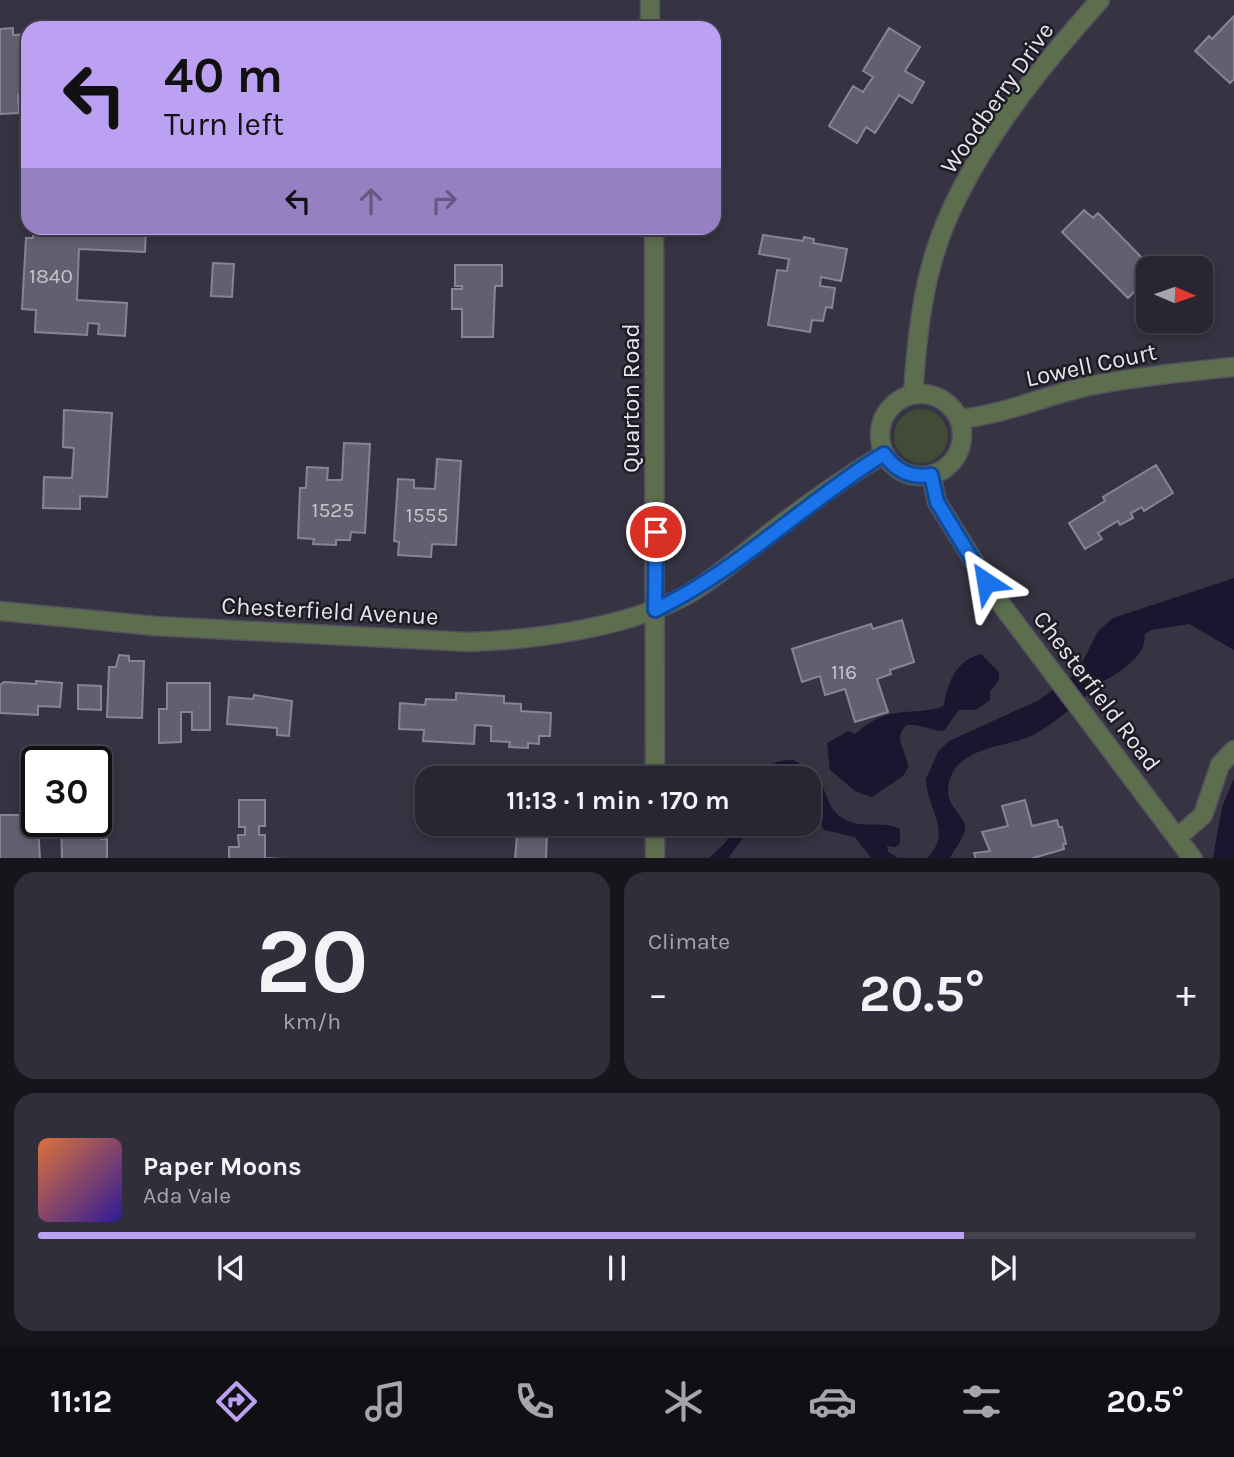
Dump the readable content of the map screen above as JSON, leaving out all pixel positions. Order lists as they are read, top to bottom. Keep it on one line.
{"streets":{"street":["Woodberry Drive","Lowell Court","Quarton Road","Chesterfield Avenue","Chesterfield Road"]},"crossings":[["Woodberry Drive","Lowell Court"],["Woodberry Drive","Chesterfield Road"],["Lowell Court","Chesterfield Road"],["Quarton Road","Chesterfield Avenue"]],"house_numbers":["1840","1525","1555","116"],"north":"right","page":{"turn":["40 m","Turn left"],"limit":"30","trip":"11:13 · 1 min · 170 m","tile":[["20","km/h"],"Climate"],"heat":["−","20.5°","+"],"song":["Paper Moons","Ada Vale"],"tabs":["11:12","20.5°"]}}
